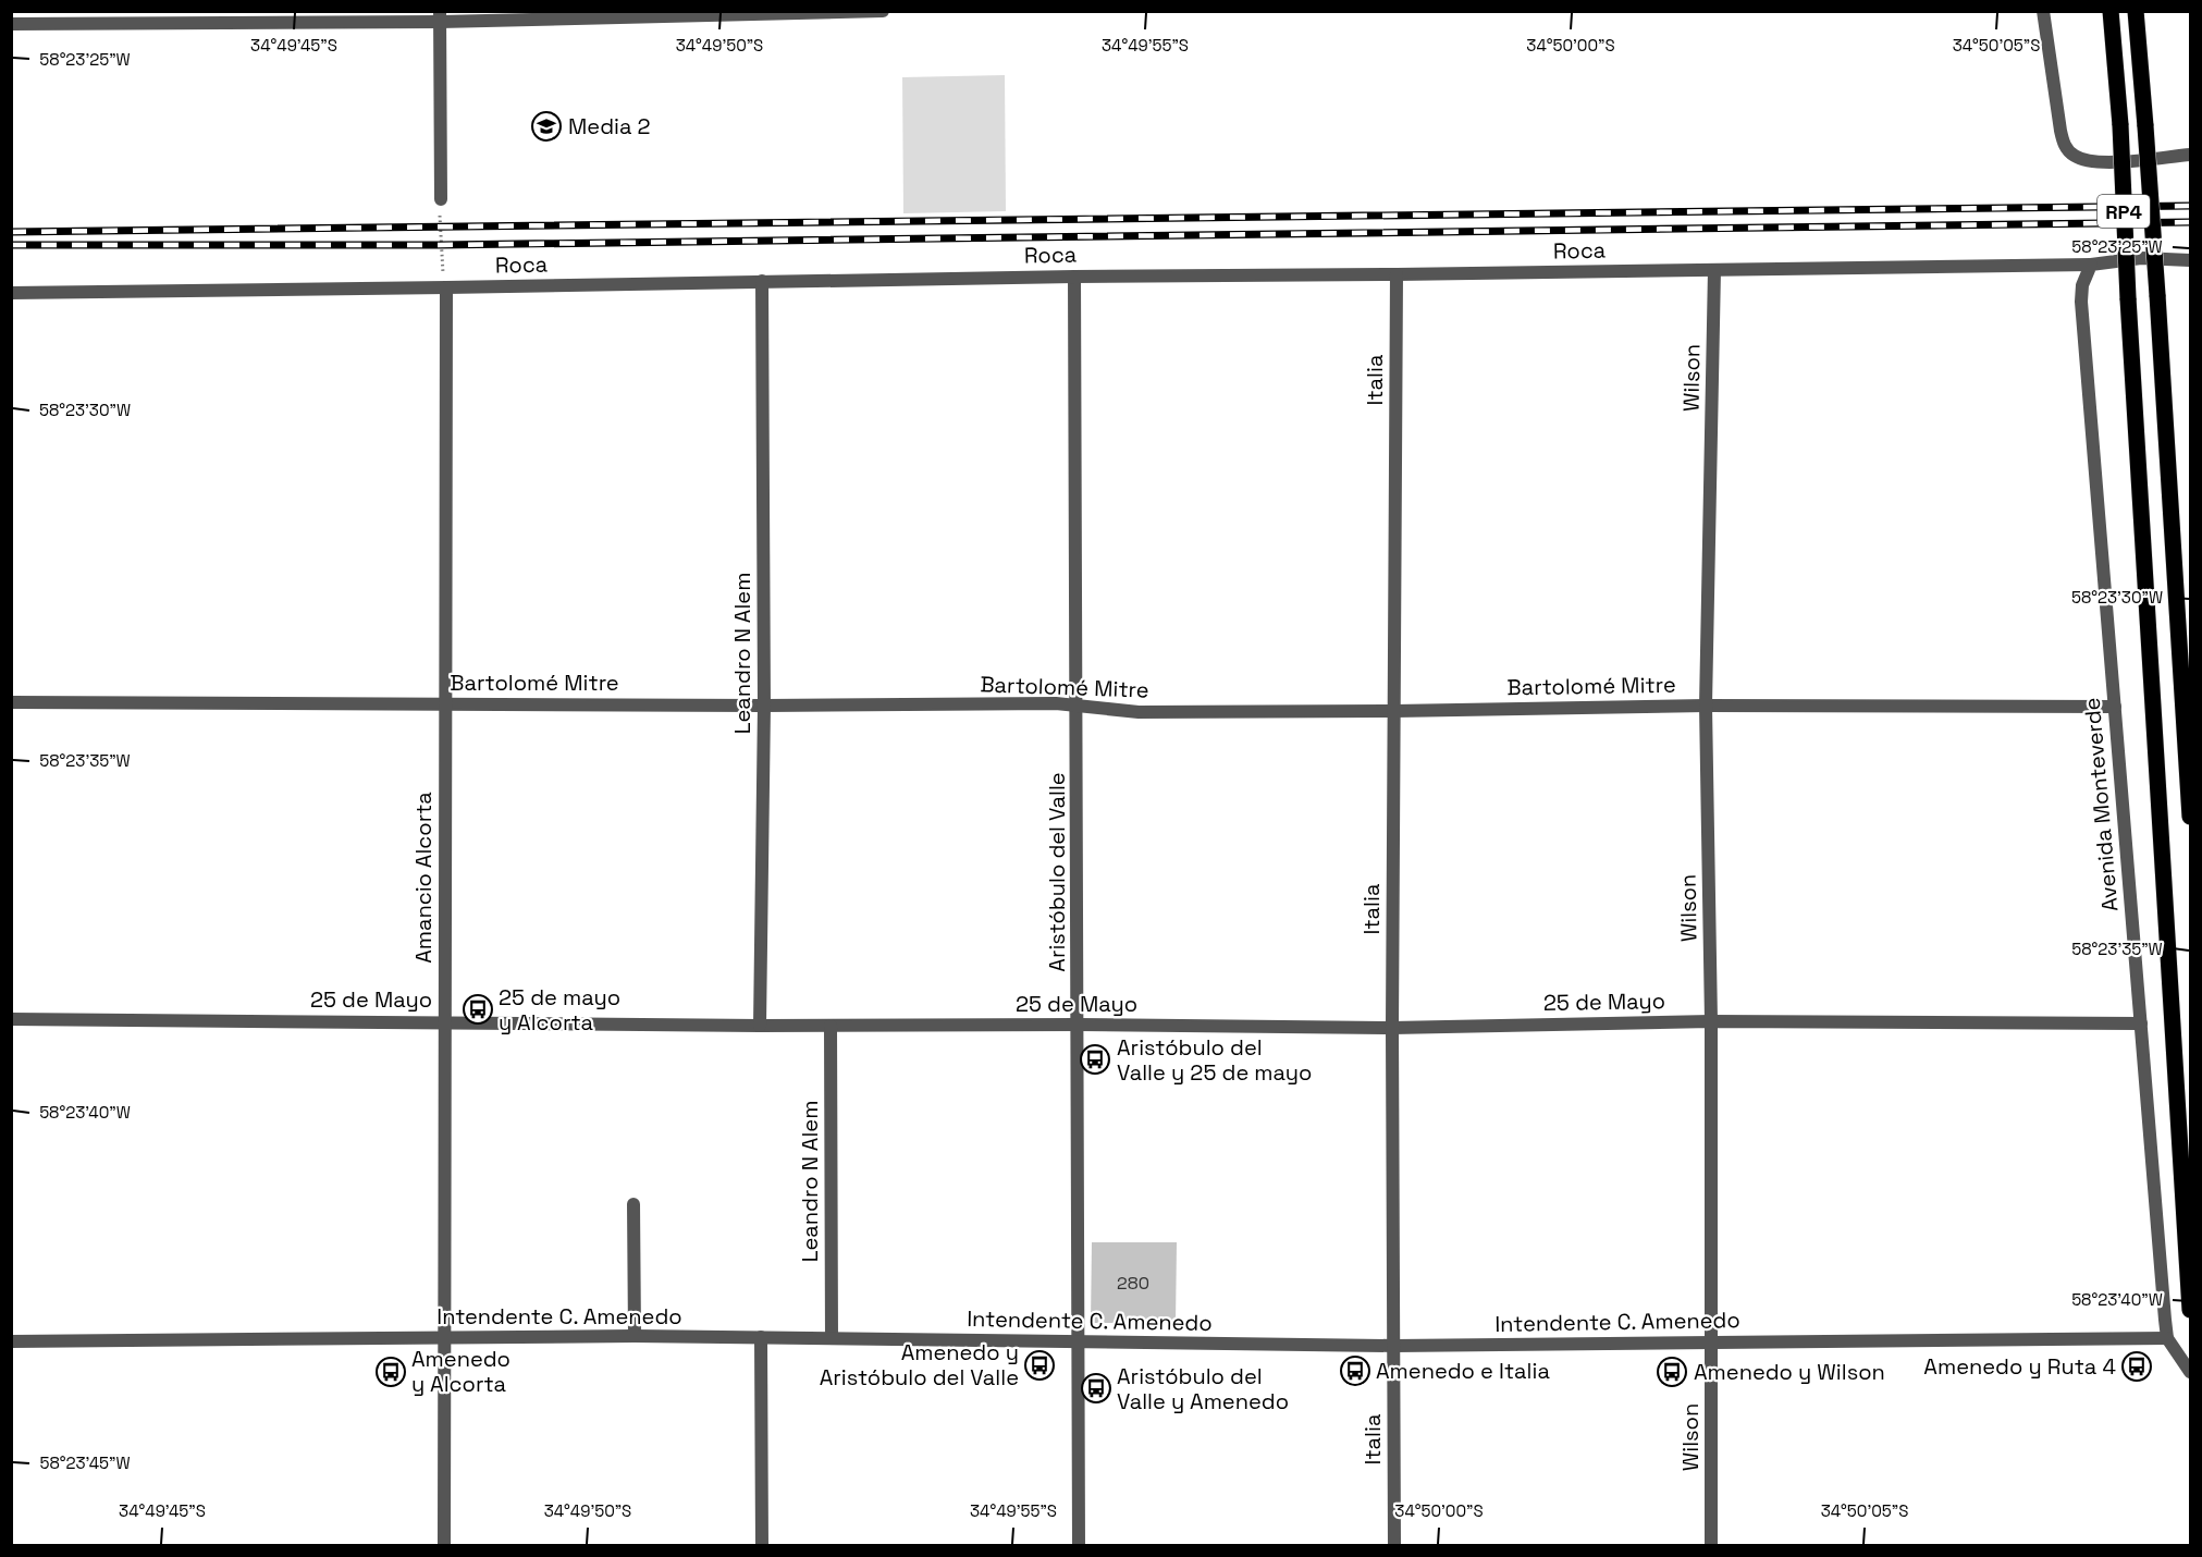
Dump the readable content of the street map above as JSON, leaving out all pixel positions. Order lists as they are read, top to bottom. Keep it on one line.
{"streets":{"main road":["RP4"],"street":["Roca","Wilson","Italia","Leandro N Alem","Bartolomé Mitre","Avenida Monteverde","Aristóbulo del Valle","Amancio Alcorta","25 de Mayo","Intendente C. Amenedo"]},"crossings":[["Roca","Wilson"],["Roca","Italia"],["Roca","Leandro N Alem"],["Roca","Avenida Monteverde"],["Roca","Aristóbulo del Valle"],["Roca","Amancio Alcorta"],["Wilson","Bartolomé Mitre"],["Wilson","25 de Mayo"],["Wilson","Intendente C. Amenedo"],["Italia","Bartolomé Mitre"],["Italia","25 de Mayo"],["Italia","Intendente C. Amenedo"],["Leandro N Alem","Bartolomé Mitre"],["Leandro N Alem","25 de Mayo"],["Leandro N Alem","Intendente C. Amenedo"],["Bartolomé Mitre","Avenida Monteverde"],["Bartolomé Mitre","Aristóbulo del Valle"],["Bartolomé Mitre","Amancio Alcorta"],["Avenida Monteverde","25 de Mayo"],["Avenida Monteverde","Intendente C. Amenedo"],["Aristóbulo del Valle","25 de Mayo"],["Aristóbulo del Valle","Intendente C. Amenedo"],["Amancio Alcorta","25 de Mayo"],["Amancio Alcorta","Intendente C. Amenedo"]],"places":{"school or university":["Media 2"],"bus stop":["25 de mayo y Alcorta","Aristóbulo del Valle y 25 de mayo","Amenedo y Aristóbulo del Valle","Amenedo y Ruta 4","Amenedo e Italia","Amenedo y Alcorta","Amenedo y Wilson","Aristóbulo del Valle y Amenedo"]},"house_numbers":["280"],"coordinates":["34°49'45\"S","34°49'50\"S","34°49'55\"S","34°50'00\"S","34°50'05\"S","58°23'25\"W","58°23'30\"W","58°23'35\"W","58°23'40\"W","58°23'45\"W"]}
